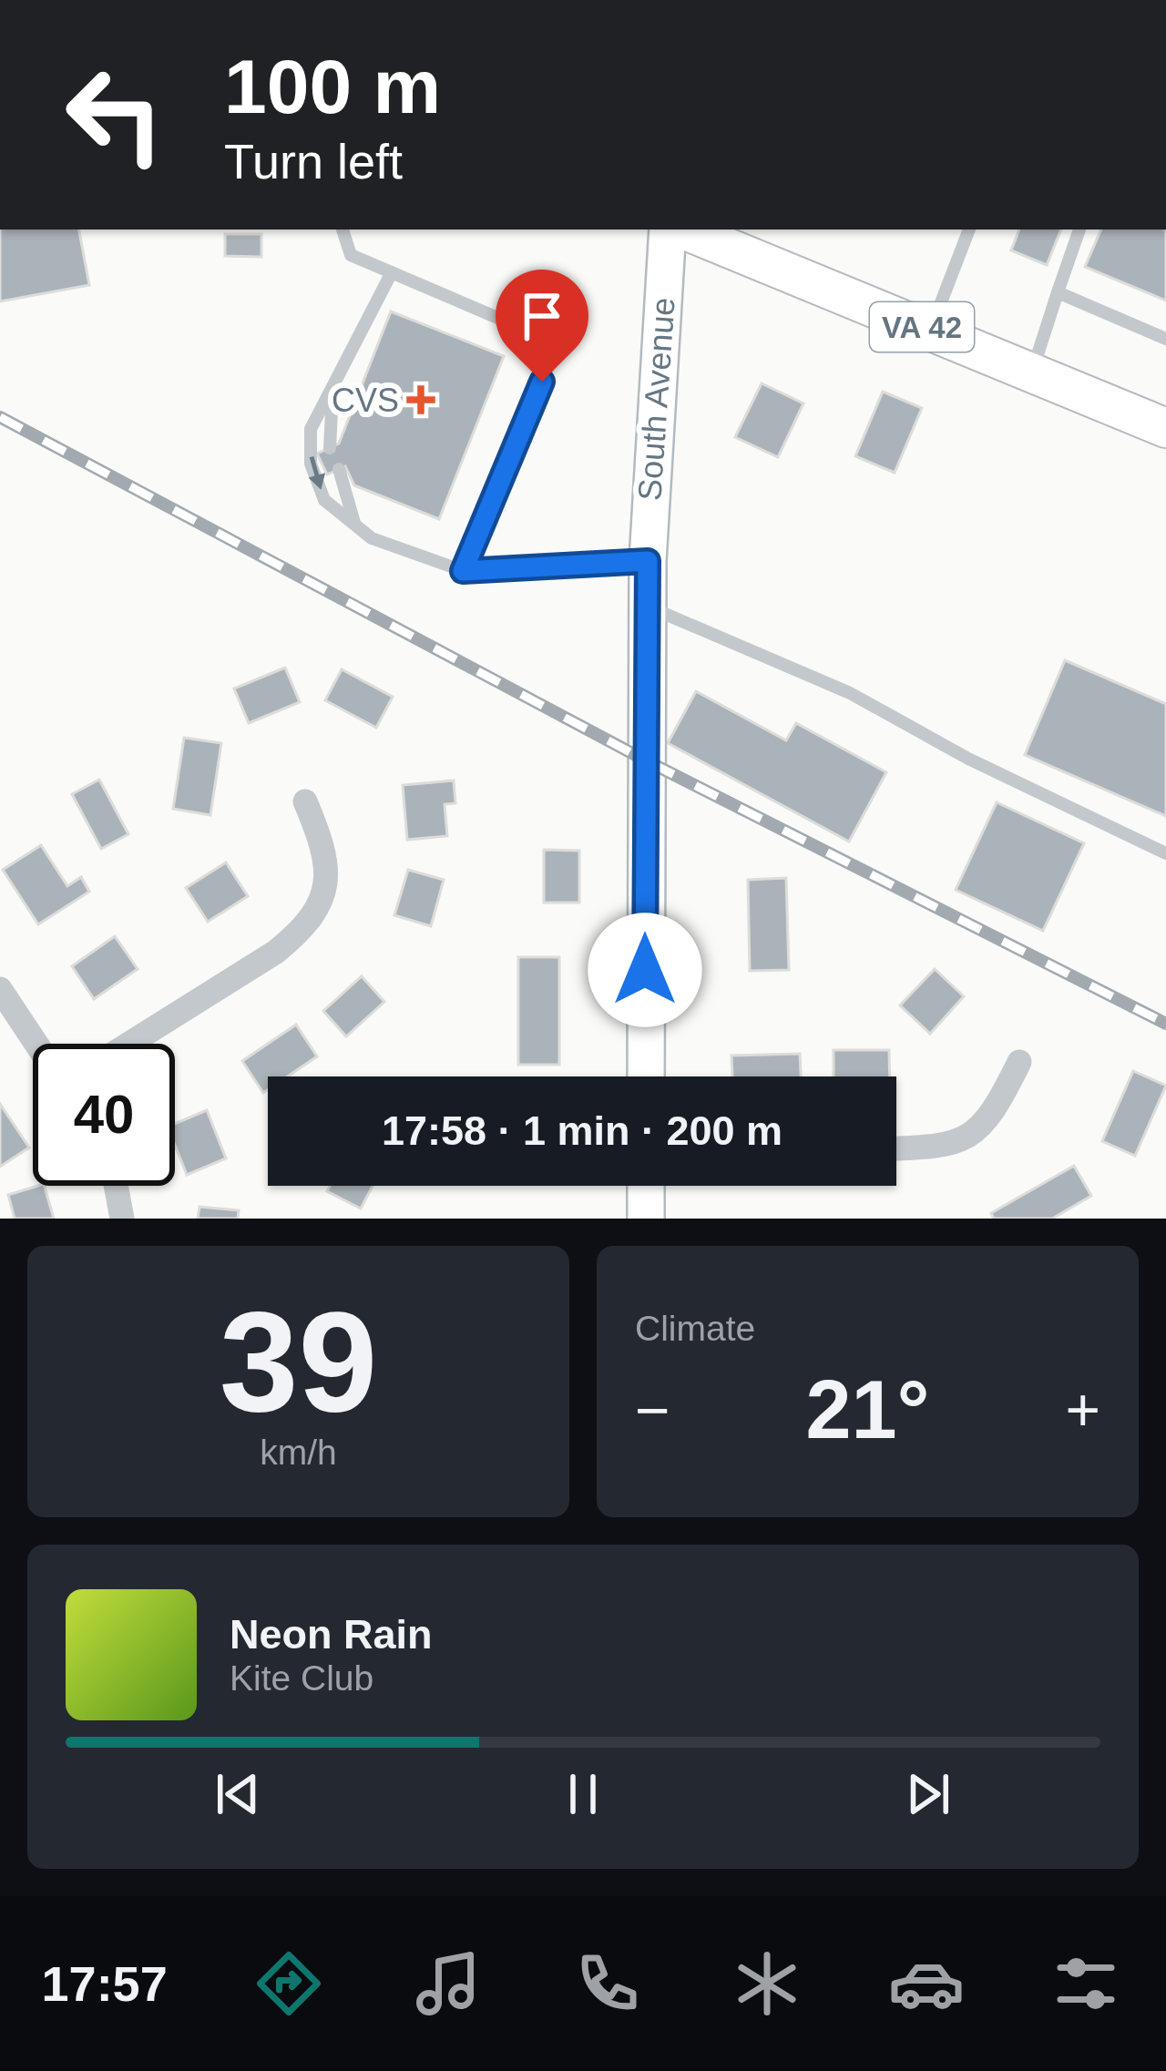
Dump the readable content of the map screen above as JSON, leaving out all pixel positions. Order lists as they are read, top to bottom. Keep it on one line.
{"streets":{"main road":["VA 42"],"street":["South Avenue"]},"places":{"health":["CVS"]},"page":{"turn":["100 m","Turn left"],"limit":"40","trip":"17:58 · 1 min · 200 m","tile":[["39","km/h"],"Climate"],"heat":["−","21°","+"],"song":["Neon Rain","Kite Club"],"tabs":"17:57"}}
